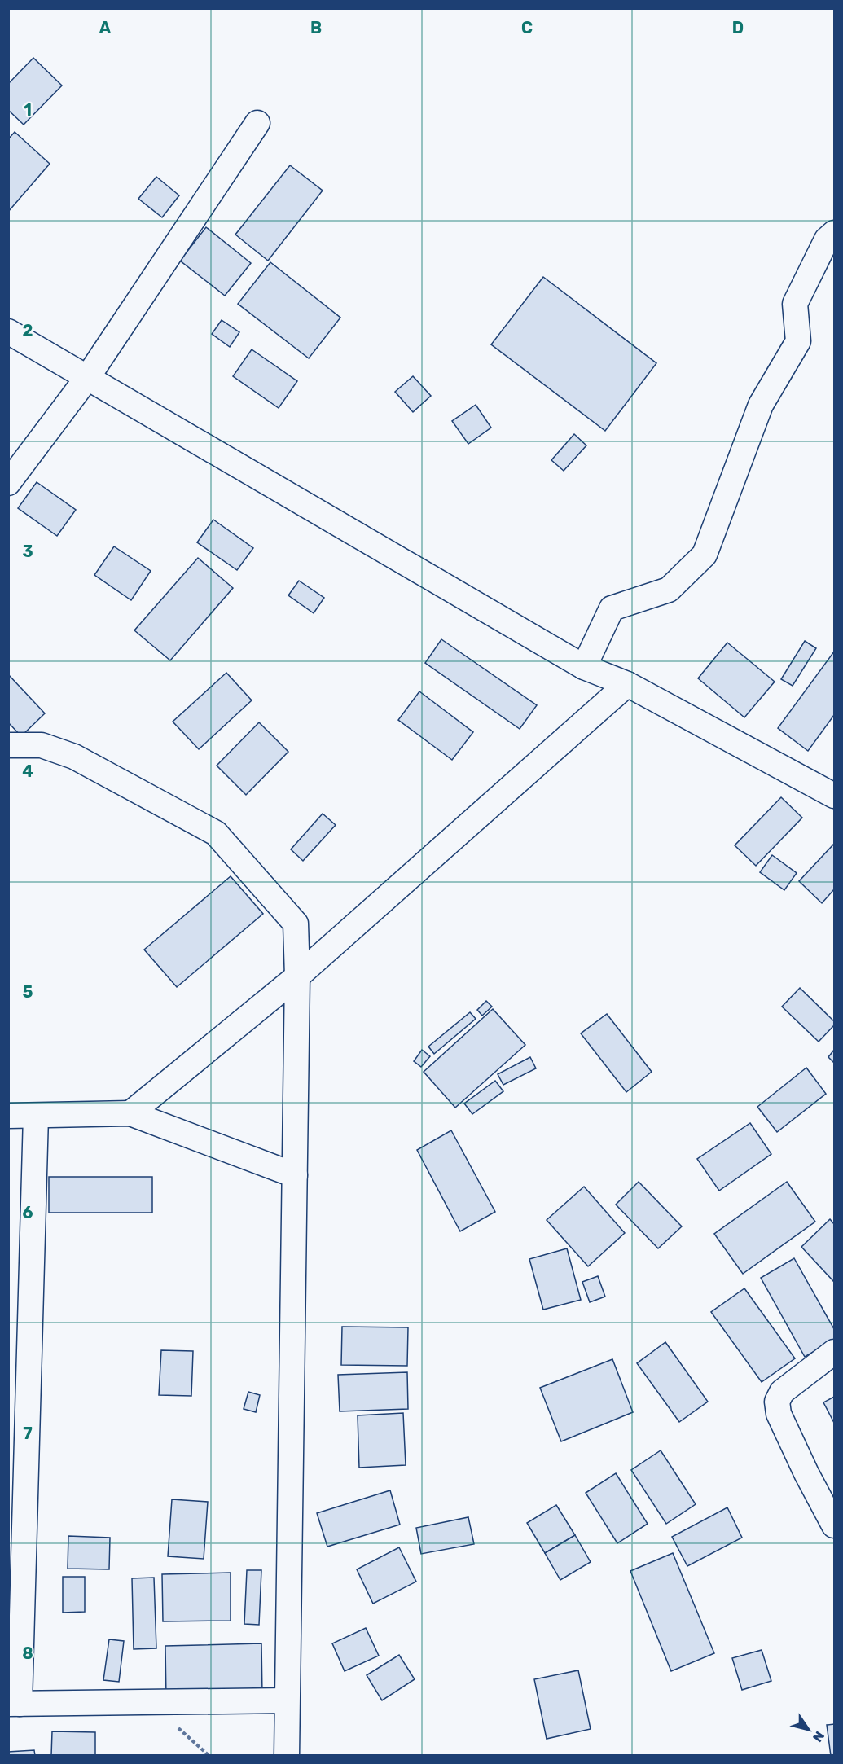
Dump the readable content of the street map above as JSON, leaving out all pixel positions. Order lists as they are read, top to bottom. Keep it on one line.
{"north":"bottom right","grid":{"columns":["A","B","C","D"],"rows":["1","2","3","4","5","6","7","8"]}}
